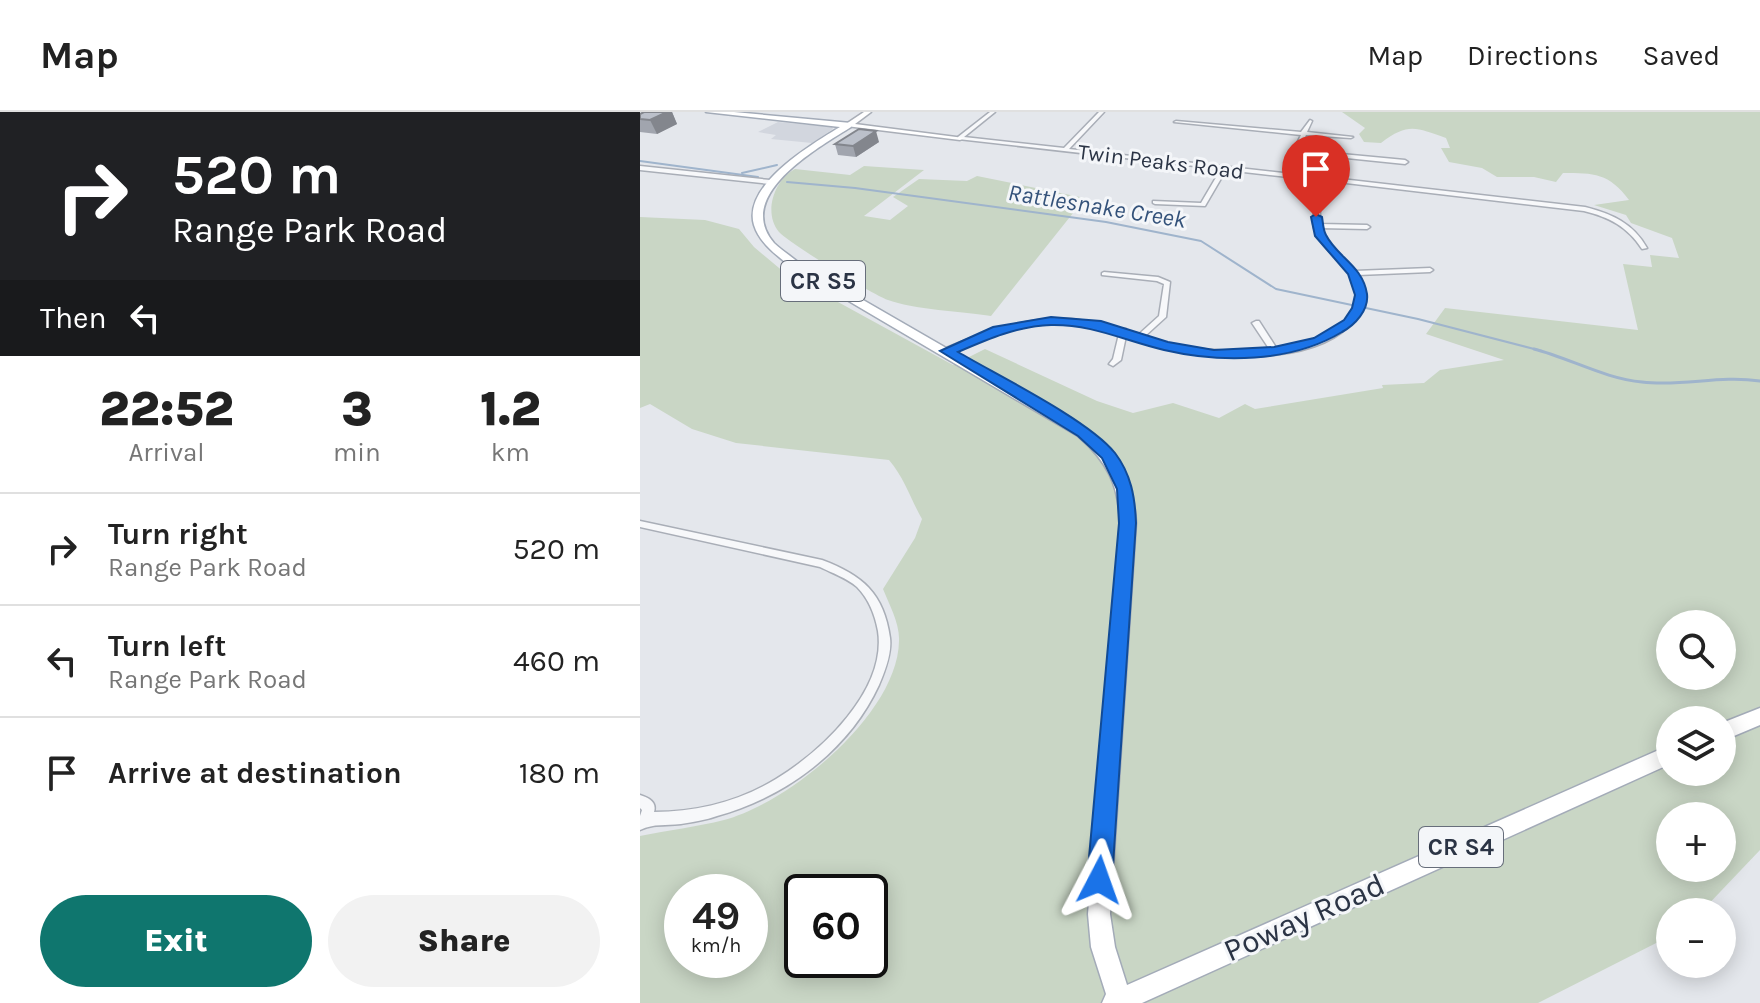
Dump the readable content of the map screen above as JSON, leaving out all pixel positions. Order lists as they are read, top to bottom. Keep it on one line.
{"streets":{"main road":["Twin Peaks Road","CR S5","CR S4","Poway Road"]},"crossings":[["CR S5","Poway Road"]],"water":["Rattlesnake Creek"],"page":{"header":"Map","nav":["Map","Directions","Saved"],"turn":["520 m","Range Park Road"],"then":"Then","eta":["22:52","Arrival","3","min","1.2","km"],"list":[{"name":"Turn right","note":"Range Park Road","value":"520 m"},{"name":"Turn left","note":"Range Park Road","value":"460 m"},{"name":"Arrive at destination","value":"180 m"}],"map_buttons":["+","−"],"speed":"49 km/h","limit":"60","buttons":["Exit","Share"]}}
